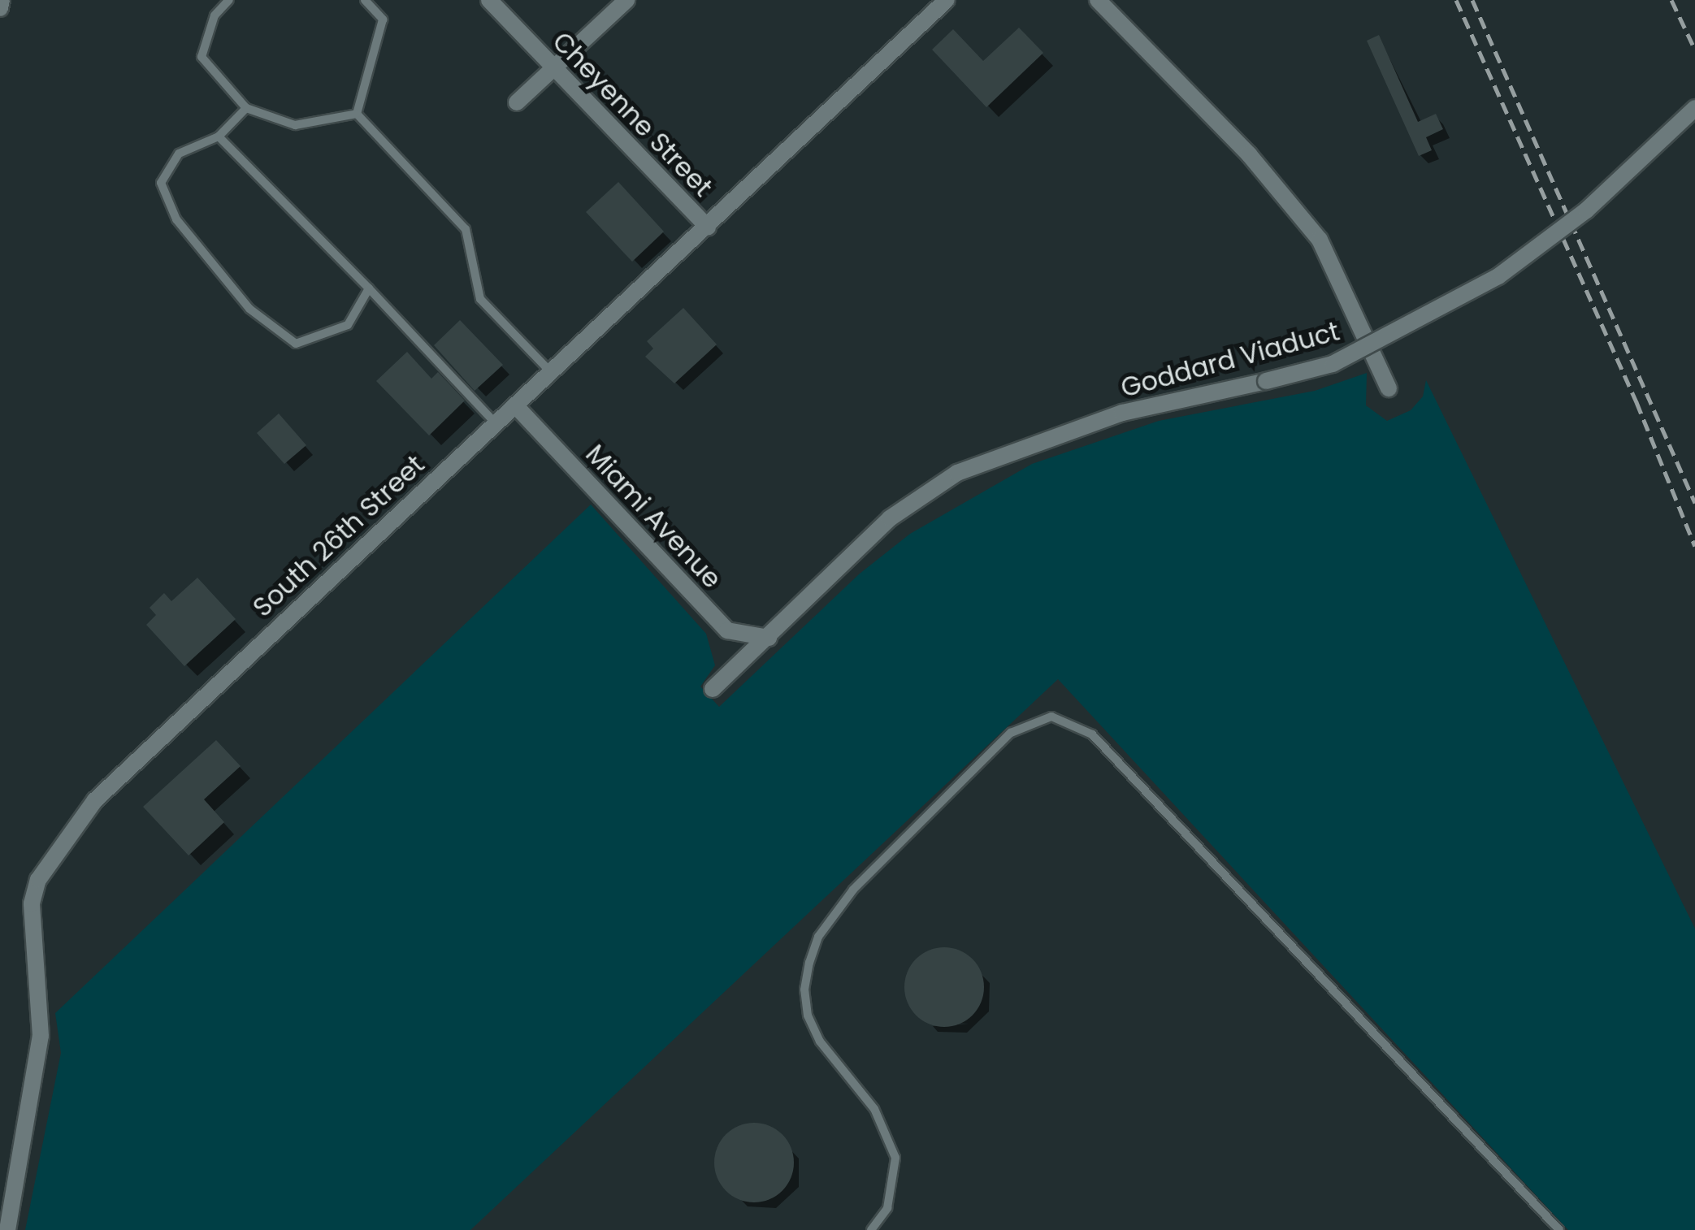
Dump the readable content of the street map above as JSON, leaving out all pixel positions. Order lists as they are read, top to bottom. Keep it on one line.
{"streets":{"street":["Cheyenne Street","Goddard Viaduct","Miami Avenue","South 26th Street"]},"crossings":[["Cheyenne Street","South 26th Street"],["Goddard Viaduct","Miami Avenue"],["Miami Avenue","South 26th Street"]]}
